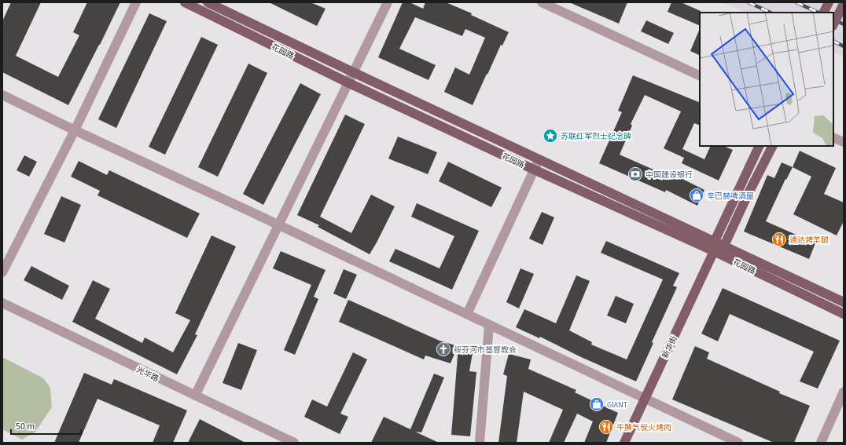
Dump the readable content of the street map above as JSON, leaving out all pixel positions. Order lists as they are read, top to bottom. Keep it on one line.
{"streets":{"main road":["花园路","新华街"],"street":["光华路"]},"crossings":[["花园路","新华街"]],"places":{"place":["苏联红军烈士纪念碑"],"bank":["中国建设银行"],"shop":["辛巴赫啤酒屋","GIANT"],"restaurant":["通达烤羊腿","牛脾气炭火烤肉"],"church":["绥芬河市基督教会"]},"scale_bar":"50 m"}
